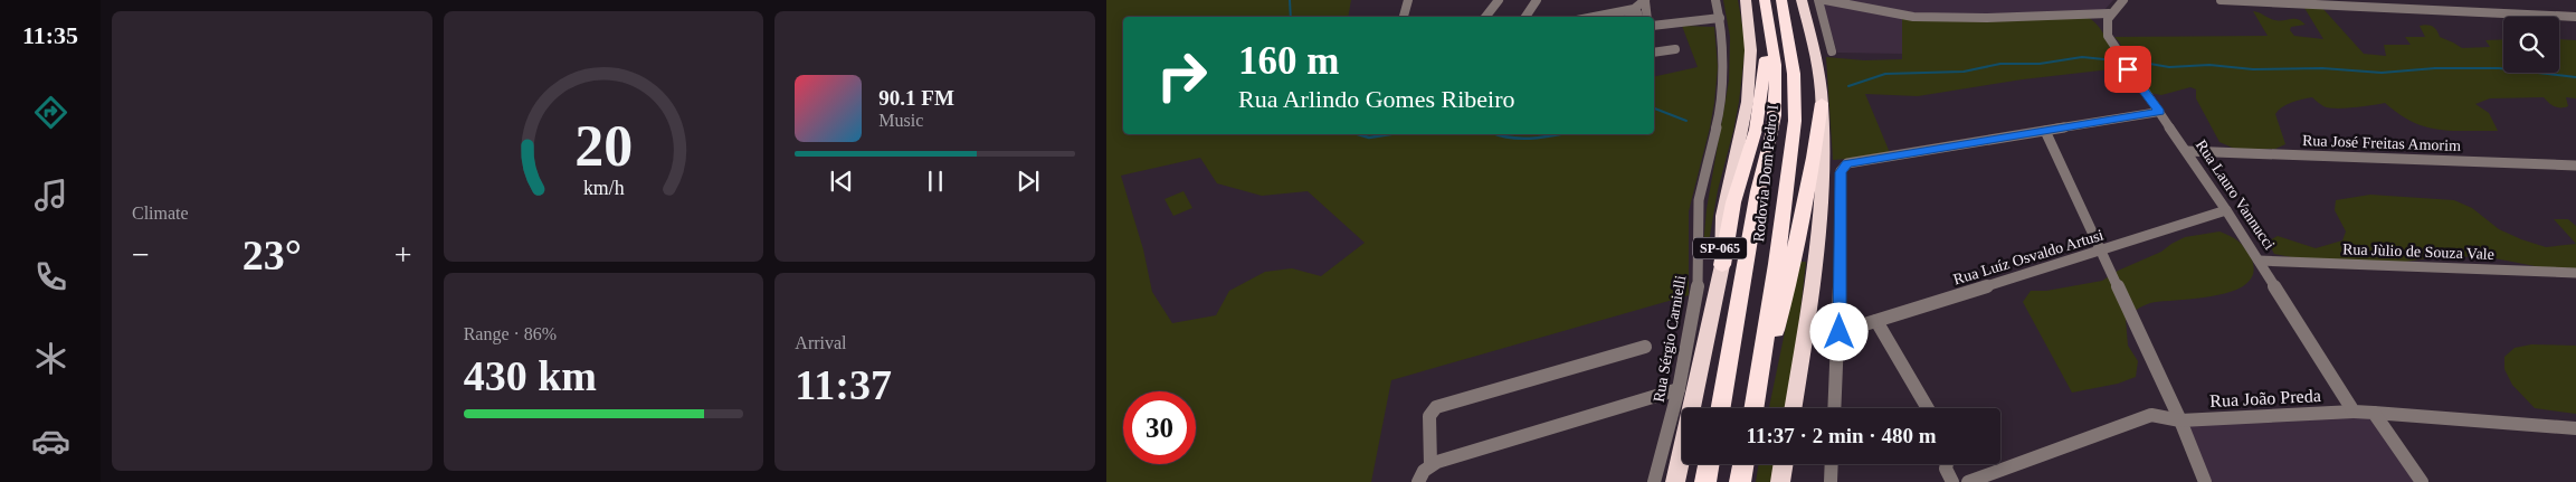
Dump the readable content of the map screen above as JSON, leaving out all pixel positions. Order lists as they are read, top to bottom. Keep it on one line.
{"streets":{"highway":["Rodovia Dom Pedro I","SP-065"],"street":["Rua José Freitas Amorim","Rua Lauro Vannucci","Rua Jùlio de Souza Vale","Rua Luíz Osvaldo Artusi","Rua Sérgio Carnielli","Rua João Preda"]},"crossings":[["Rua José Freitas Amorim","Rua Lauro Vannucci"],["Rua Lauro Vannucci","Rua Jùlio de Souza Vale"],["Rua Lauro Vannucci","Rua Luíz Osvaldo Artusi"],["Rua Lauro Vannucci","Rua João Preda"]],"page":{"tabs":"11:35","tile":["Climate",["Range · 86%","430 km"],["Arrival","11:37"]],"turn":["160 m","Rua Arlindo Gomes Ribeiro"],"song":["90.1 FM","Music"],"heat":["−","23°","+"],"limit":"30","trip":"11:37 · 2 min · 480 m","gauge":["20","km/h"]}}
